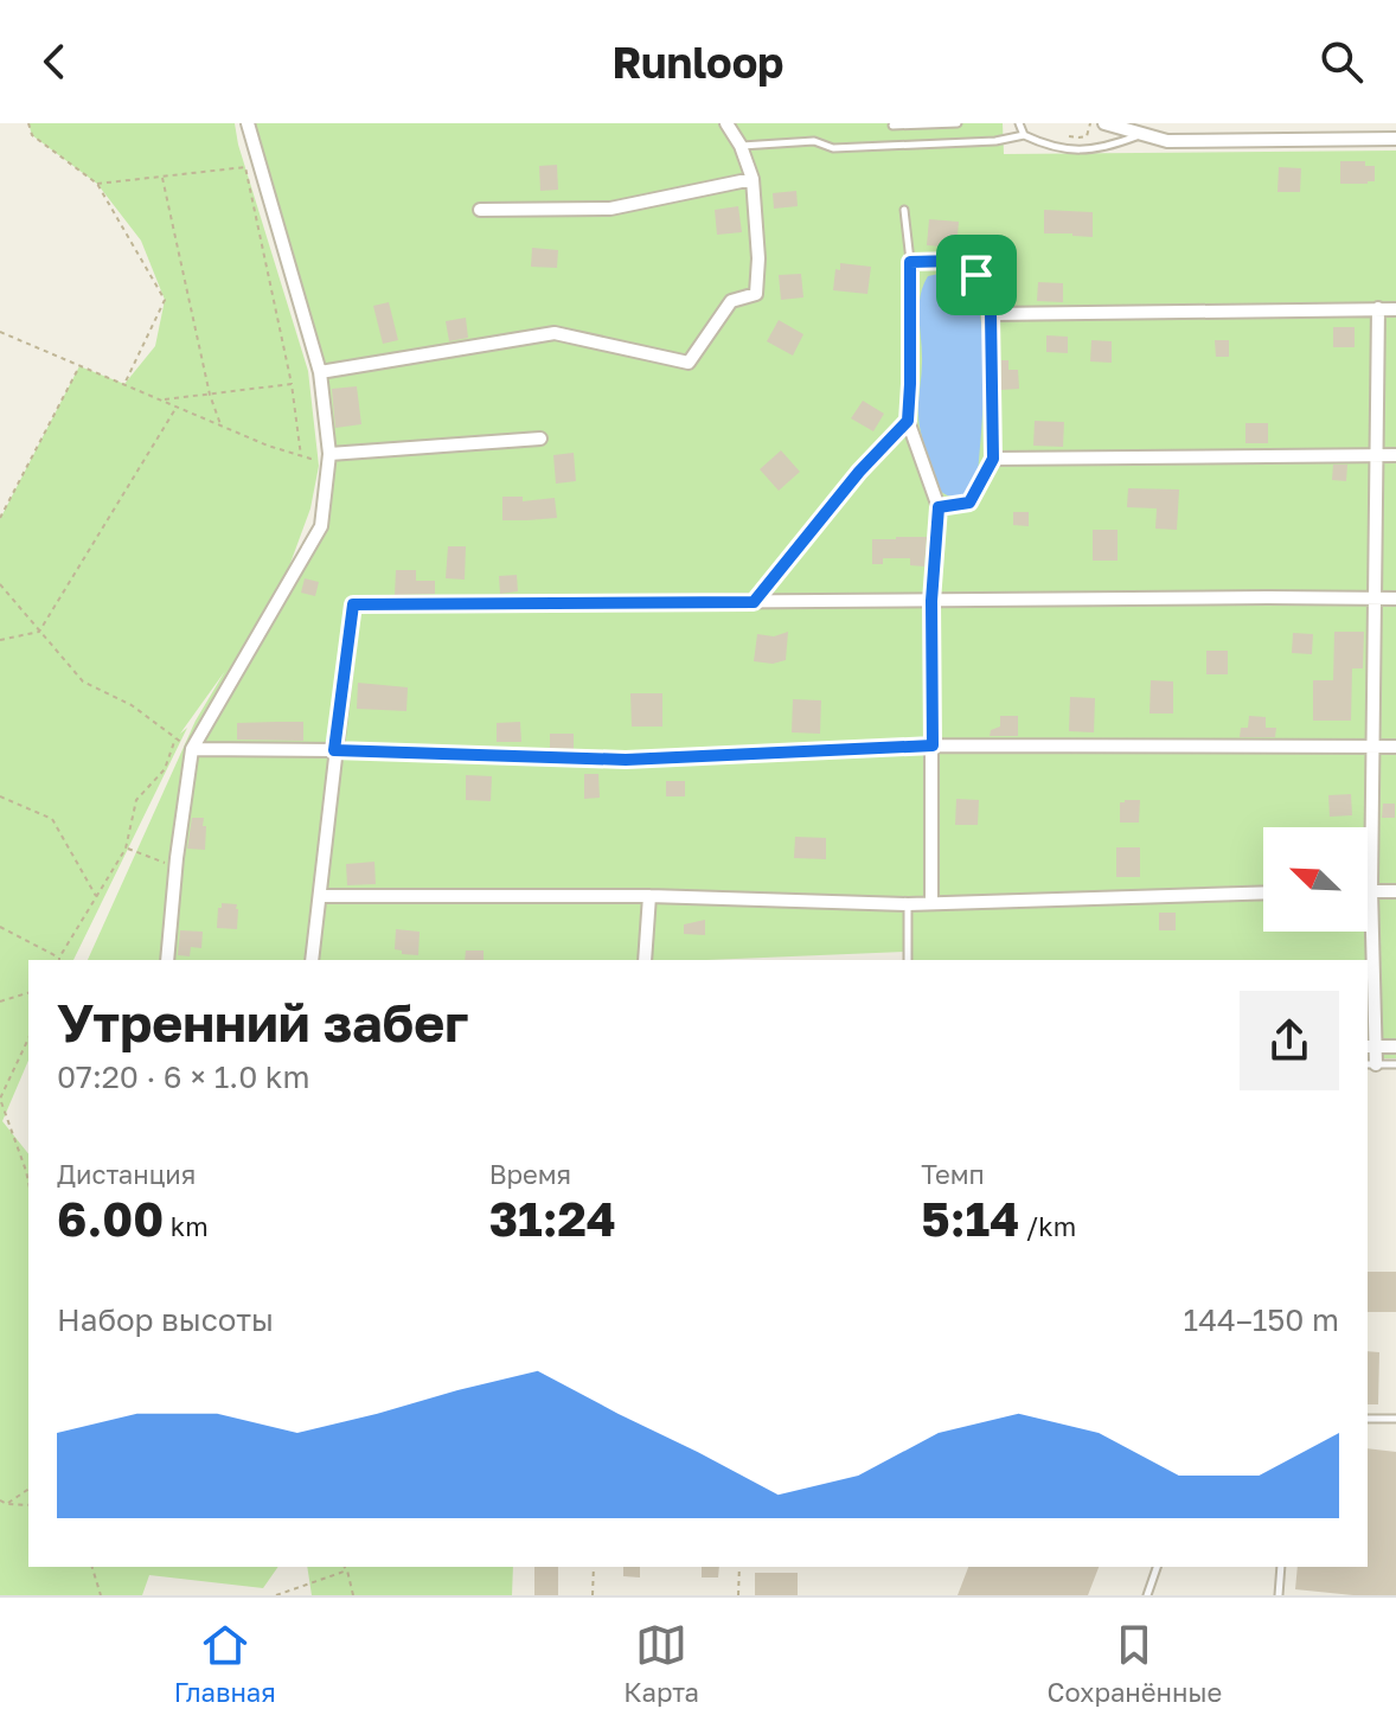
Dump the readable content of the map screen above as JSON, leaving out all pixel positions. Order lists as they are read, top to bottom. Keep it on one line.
{"north":"top left","page":{"header":"Runloop","heading":["Утренний забег","07:20 · 6 × 1.0 km"],"stats":[["Дистанция","6.00 km"],["Время","31:24"],["Темп","5:14 /km"]],"chart":["Набор высоты","144–150 m"],"tabs":["Главная","Карта","Сохранённые"]}}
